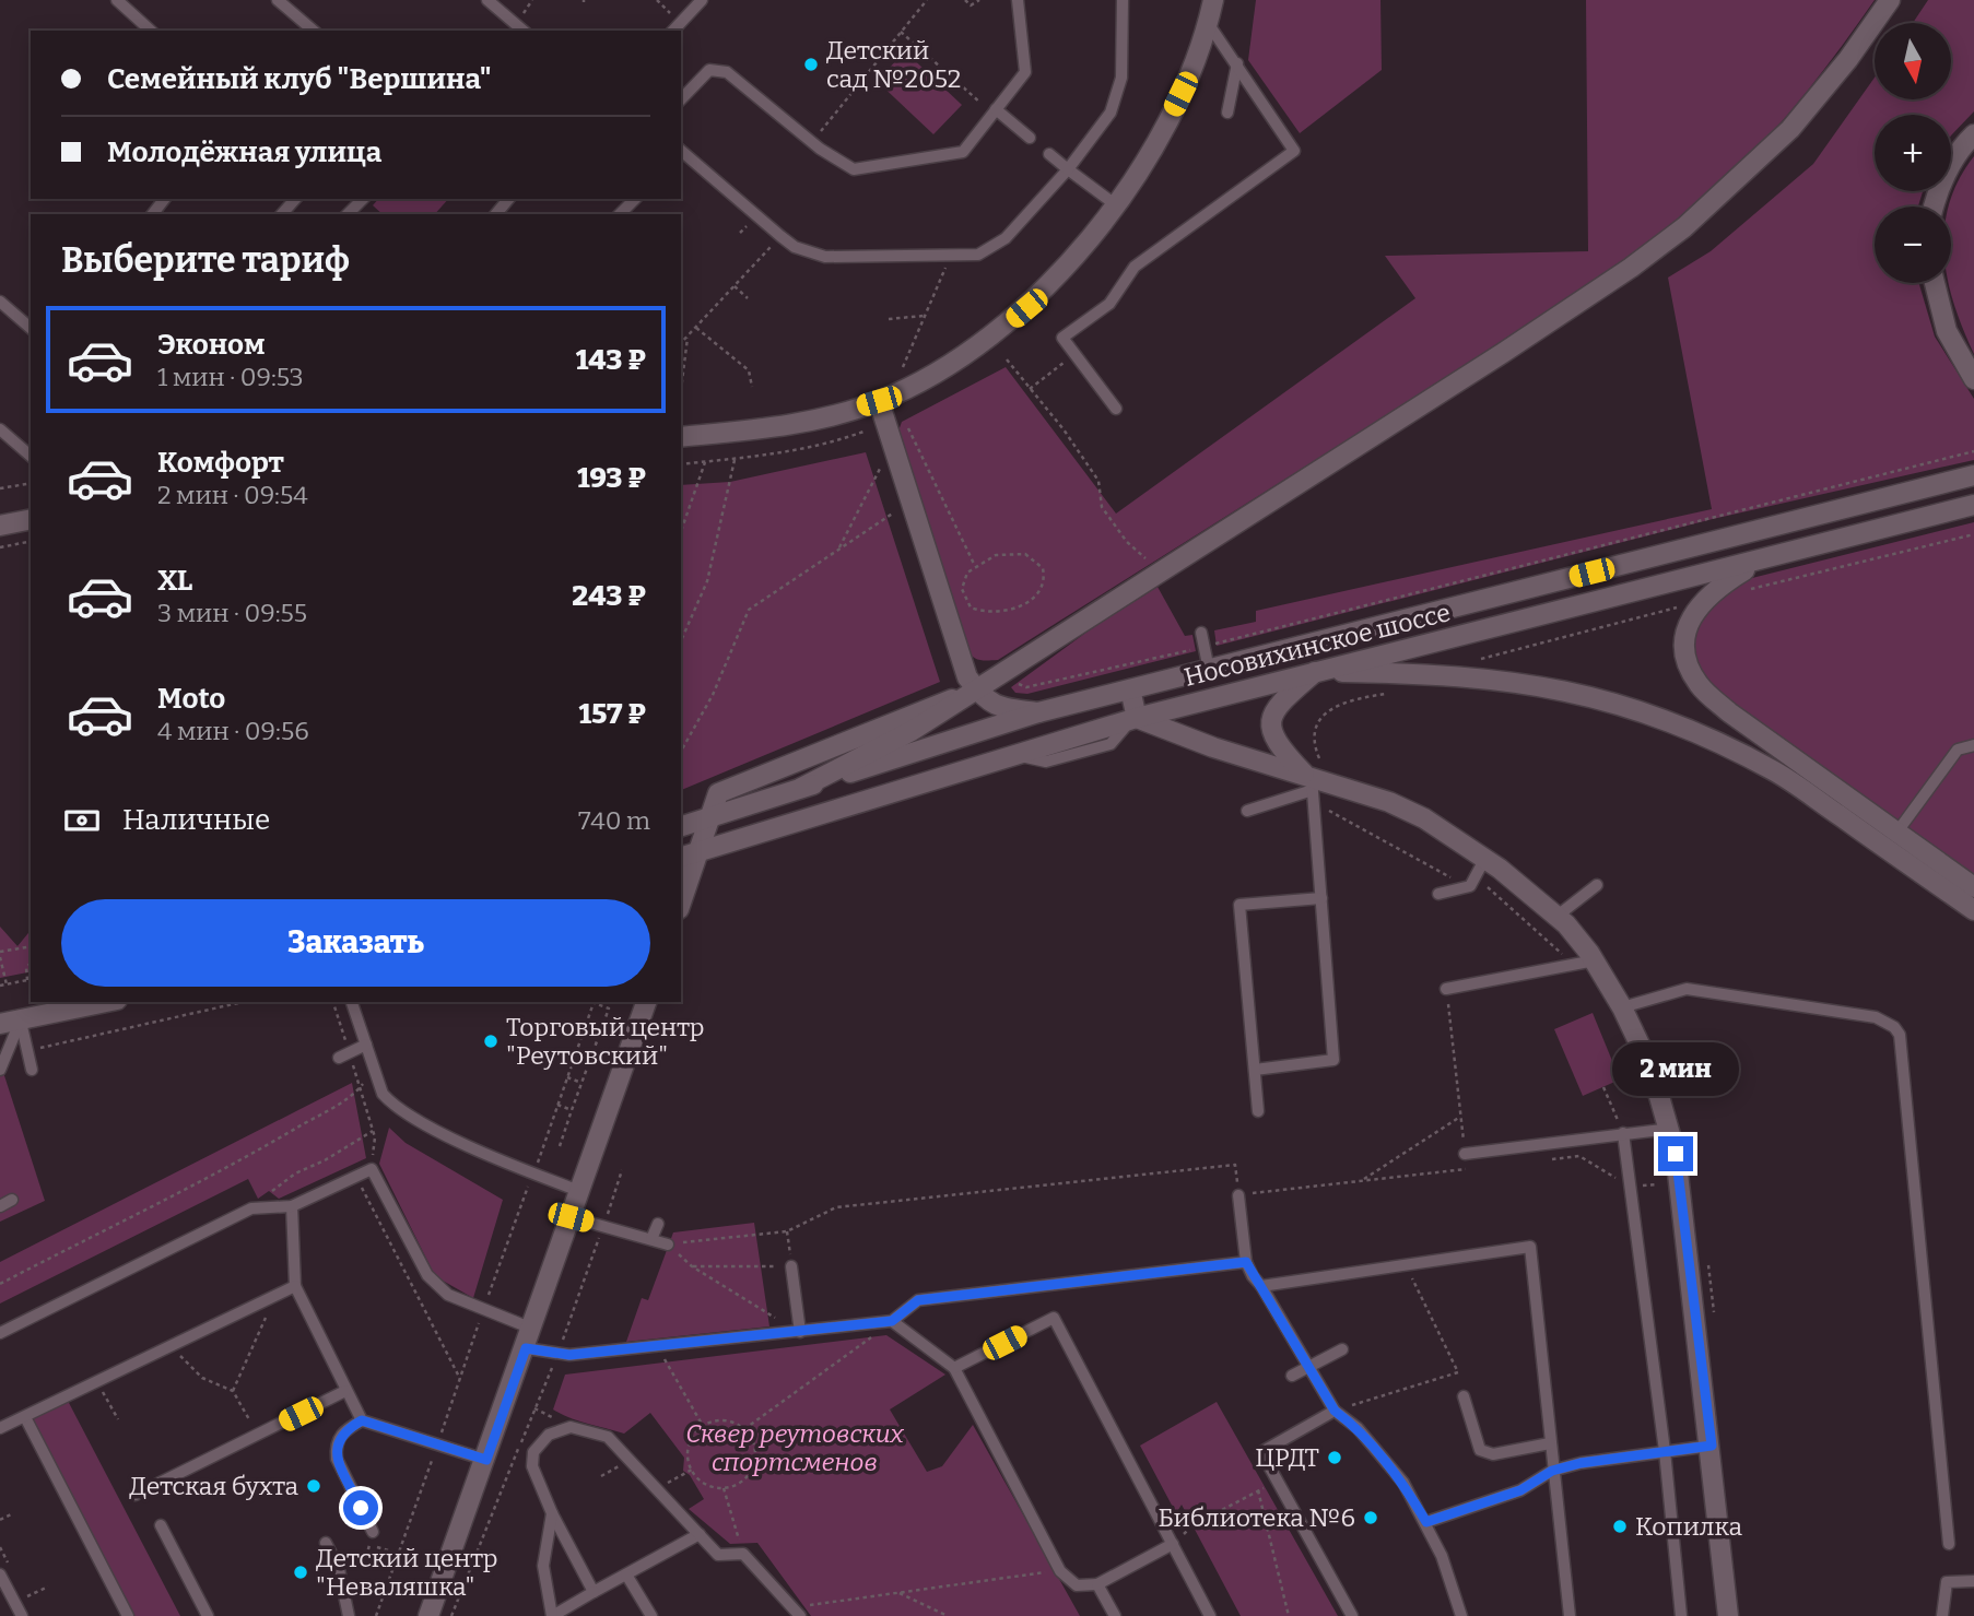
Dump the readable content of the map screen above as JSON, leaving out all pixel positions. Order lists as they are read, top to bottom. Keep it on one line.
{"streets":{"main road":["Носовихинское шоссе"]},"parks":["Сквер реутовских спортсменов"],"places":["Детский сад №2052","Торговый центр \"Реутовский\"","ЦРДТ","Детская бухта","Библиотека №6","Копилка","Детский центр \"Неваляшка\""],"north":"bottom","page":{"map_buttons":["+","−"],"banner":["Семейный клуб \"Вершина\"","Молодёжная улица"],"heading":"Выберите тариф","list":[{"name":"Эконом","note":"1 мин · 09:53","value":"143 ₽"},{"name":"Комфорт","note":"2 мин · 09:54","value":"193 ₽"},{"name":"XL","note":"3 мин · 09:55","value":"243 ₽"},{"name":"Moto","note":"4 мин · 09:56","value":"157 ₽"}],"pay":["Наличные","740 m"],"buttons":"Заказать","bubble":"2 мин"}}
